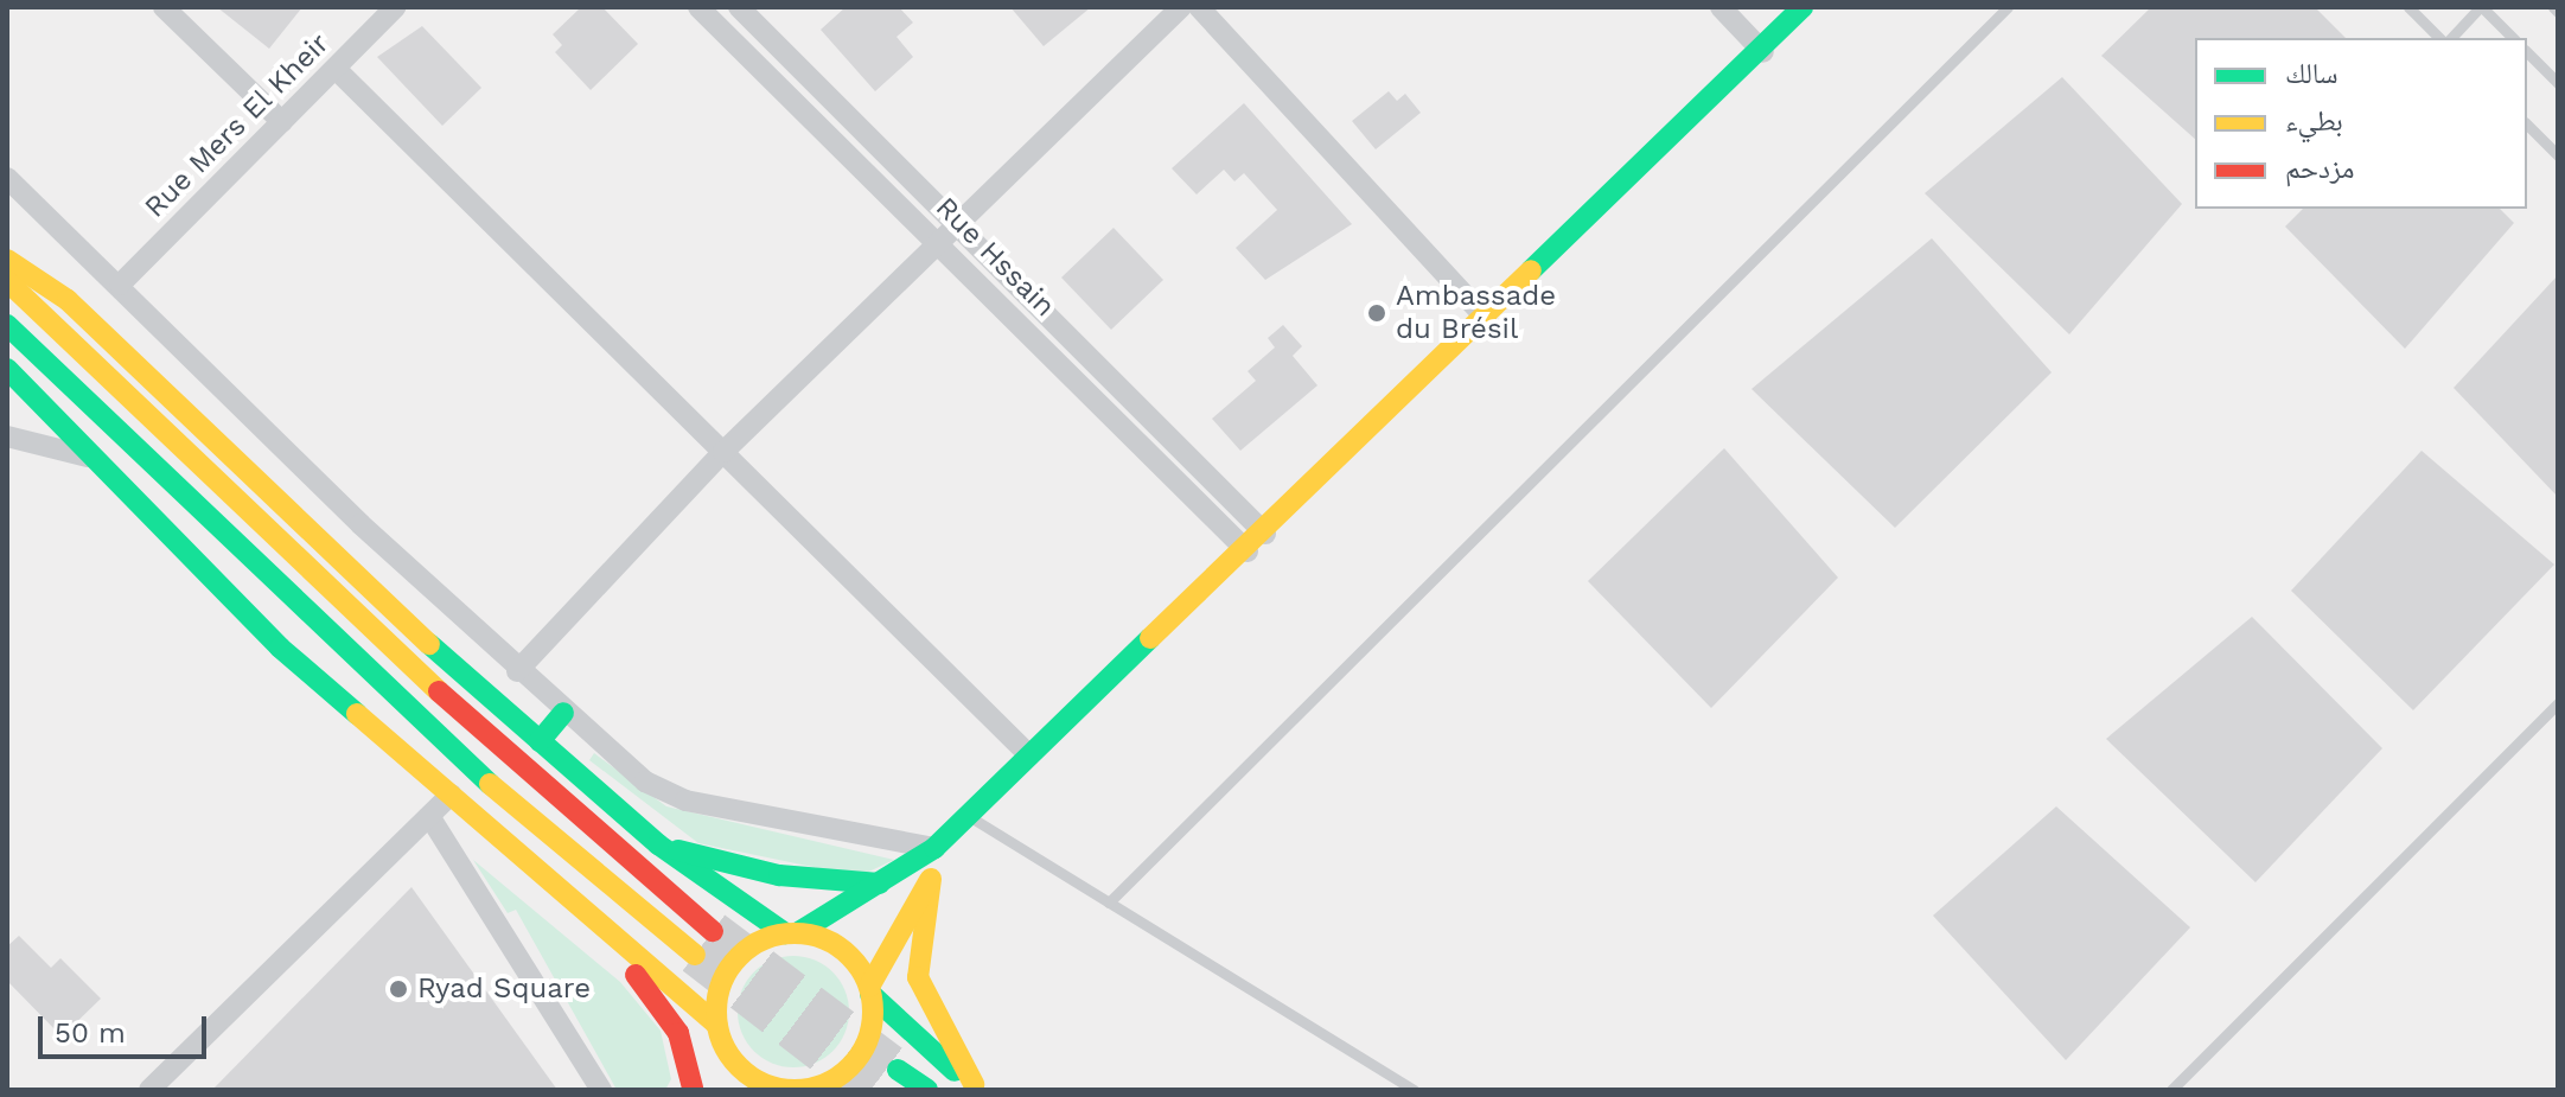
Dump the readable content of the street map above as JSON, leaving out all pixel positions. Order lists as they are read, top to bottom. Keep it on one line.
{"streets":{"street":["Rue Mers El Kheir","Rue Hssain"]},"places":["Ambassade du Brésil","Ryad Square"],"legend":["سالك","بطيء","مزدحم"],"scale_bar":"50 m"}
